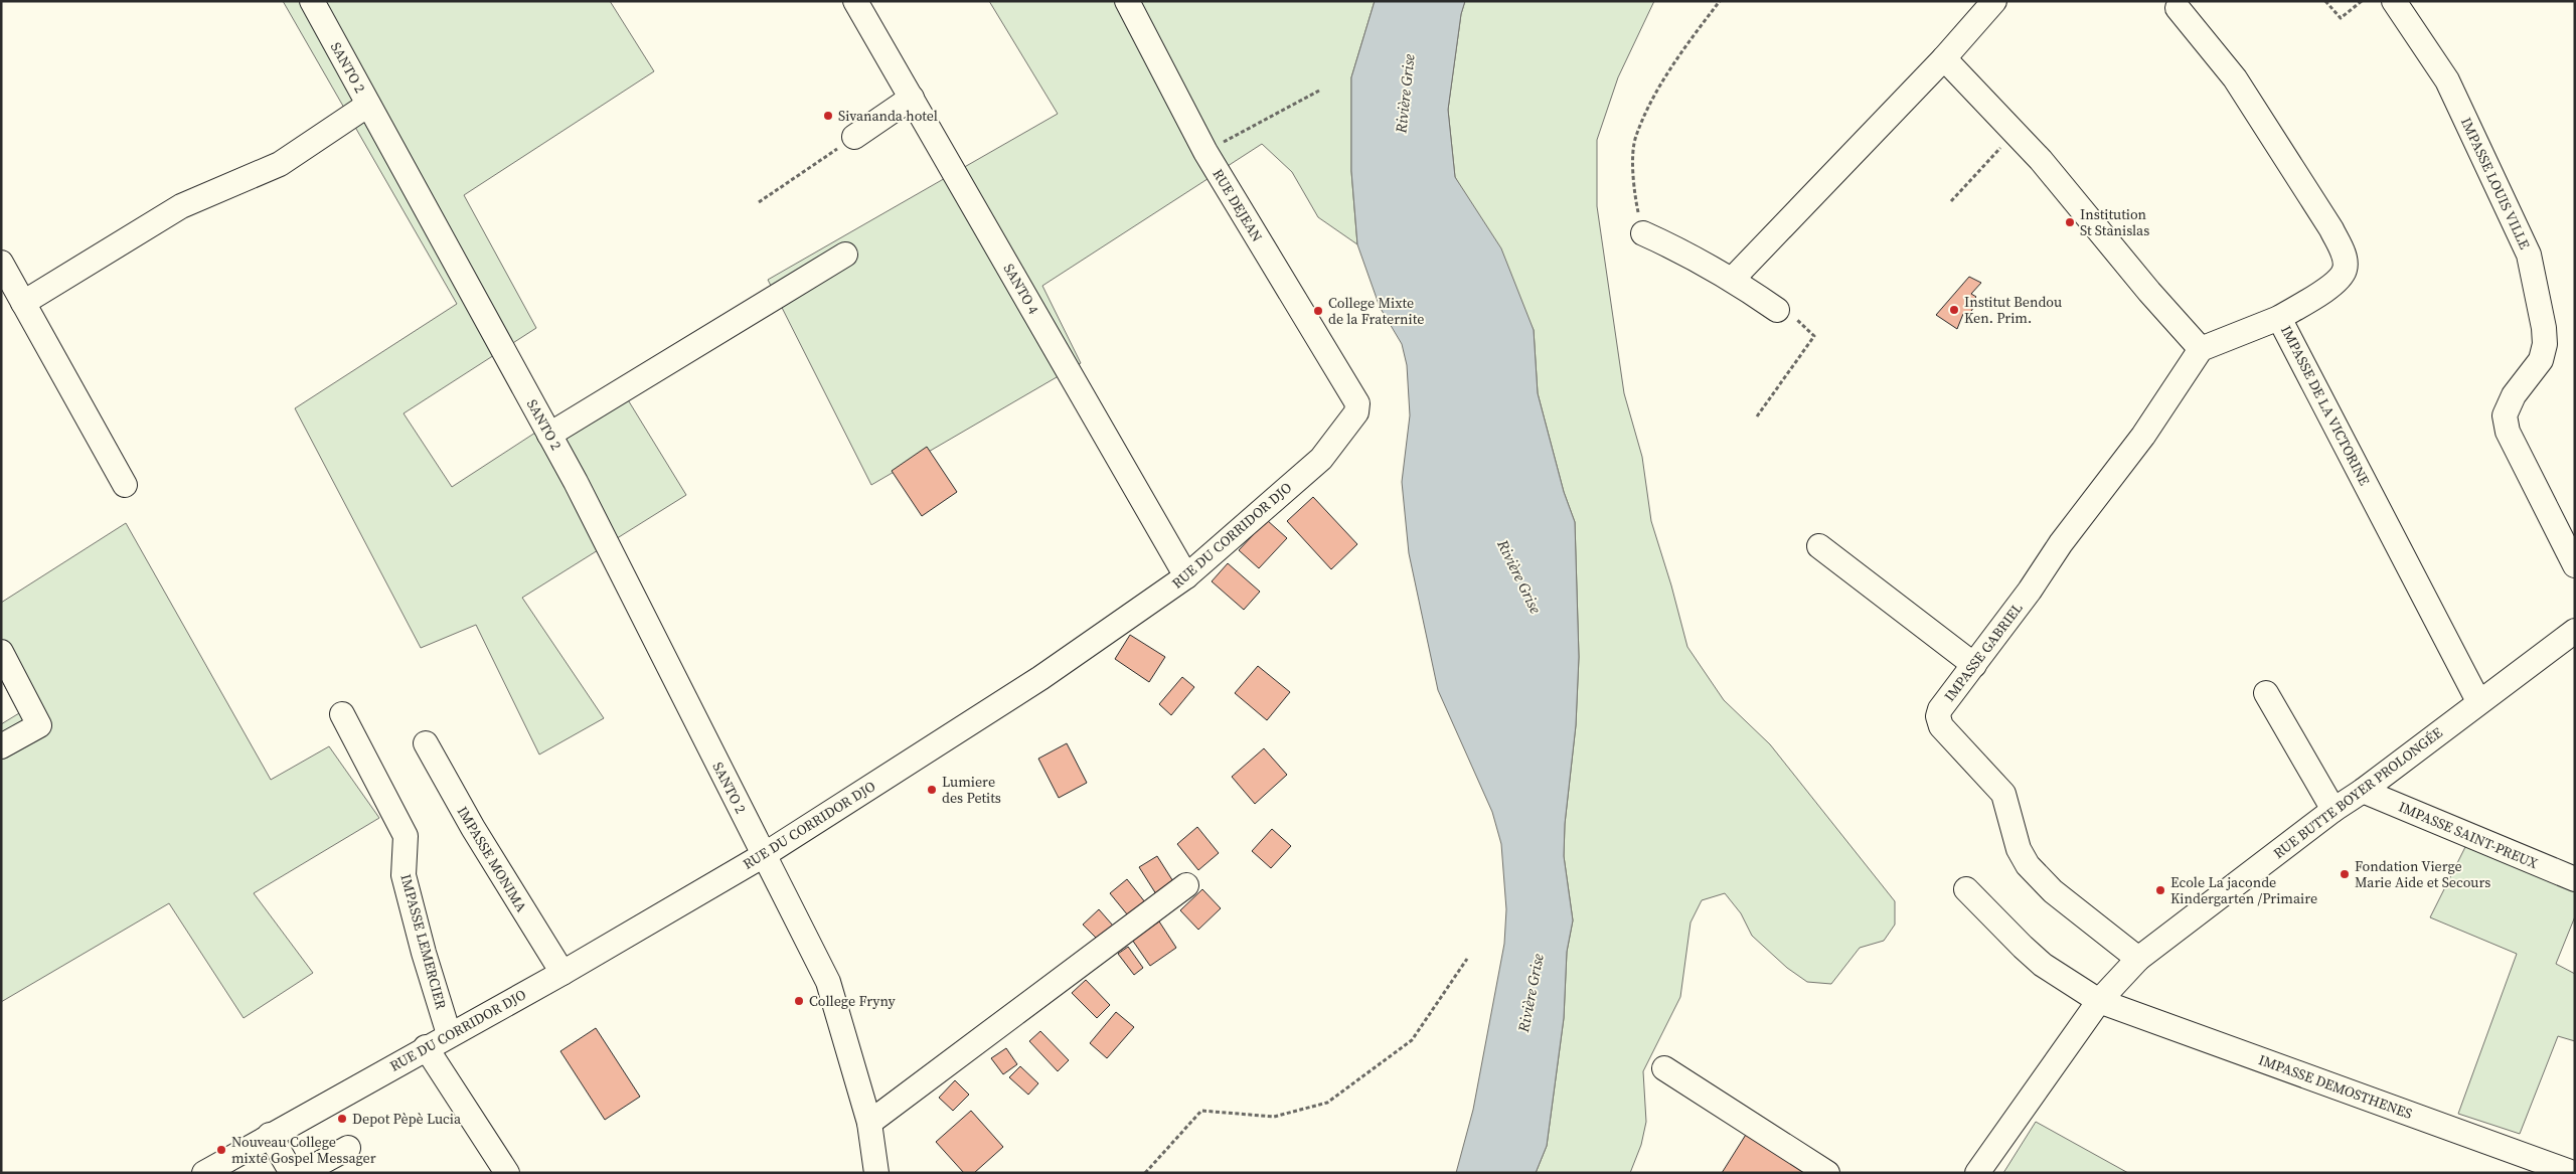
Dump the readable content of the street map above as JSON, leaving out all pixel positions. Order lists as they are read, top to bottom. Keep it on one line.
{"streets":{"street":["SANTO 2","IMPASSE LOUIS VILLE","RUE DEJEAN","SANTO 4","IMPASSE DE LA VICTORINE","RUE DU CORRIDOR DJO","IMPASSE GABRIEL","RUE BUTTE BOYER PROLONGÉE","IMPASSE SAINT-PREUX","IMPASSE MONIMA","IMPASSE LEMERCIER","IMPASSE DEMOSTHENES"]},"crossings":[["SANTO 2","RUE DU CORRIDOR DJO"],["RUE DEJEAN","RUE DU CORRIDOR DJO"],["SANTO 4","RUE DU CORRIDOR DJO"],["IMPASSE DE LA VICTORINE","IMPASSE GABRIEL"],["IMPASSE DE LA VICTORINE","RUE BUTTE BOYER PROLONGÉE"],["RUE DU CORRIDOR DJO","IMPASSE MONIMA"],["RUE DU CORRIDOR DJO","IMPASSE LEMERCIER"],["IMPASSE GABRIEL","RUE BUTTE BOYER PROLONGÉE"],["RUE BUTTE BOYER PROLONGÉE","IMPASSE SAINT-PREUX"],["RUE BUTTE BOYER PROLONGÉE","IMPASSE DEMOSTHENES"]],"water":["Rivière Grise"],"places":["Sivananda hotel","Institution St Stanislas","Institut Bendou Ken. Prim.","College Mixte de la Fraternite","Lumiere des Petits","Fondation Vierge Marie Aide et Secours","Ecole La jaconde Kindergarten /Primaire","College Fryny","Depot Pèpè Lucia","Nouveau College mixte Gospel Messager"]}
